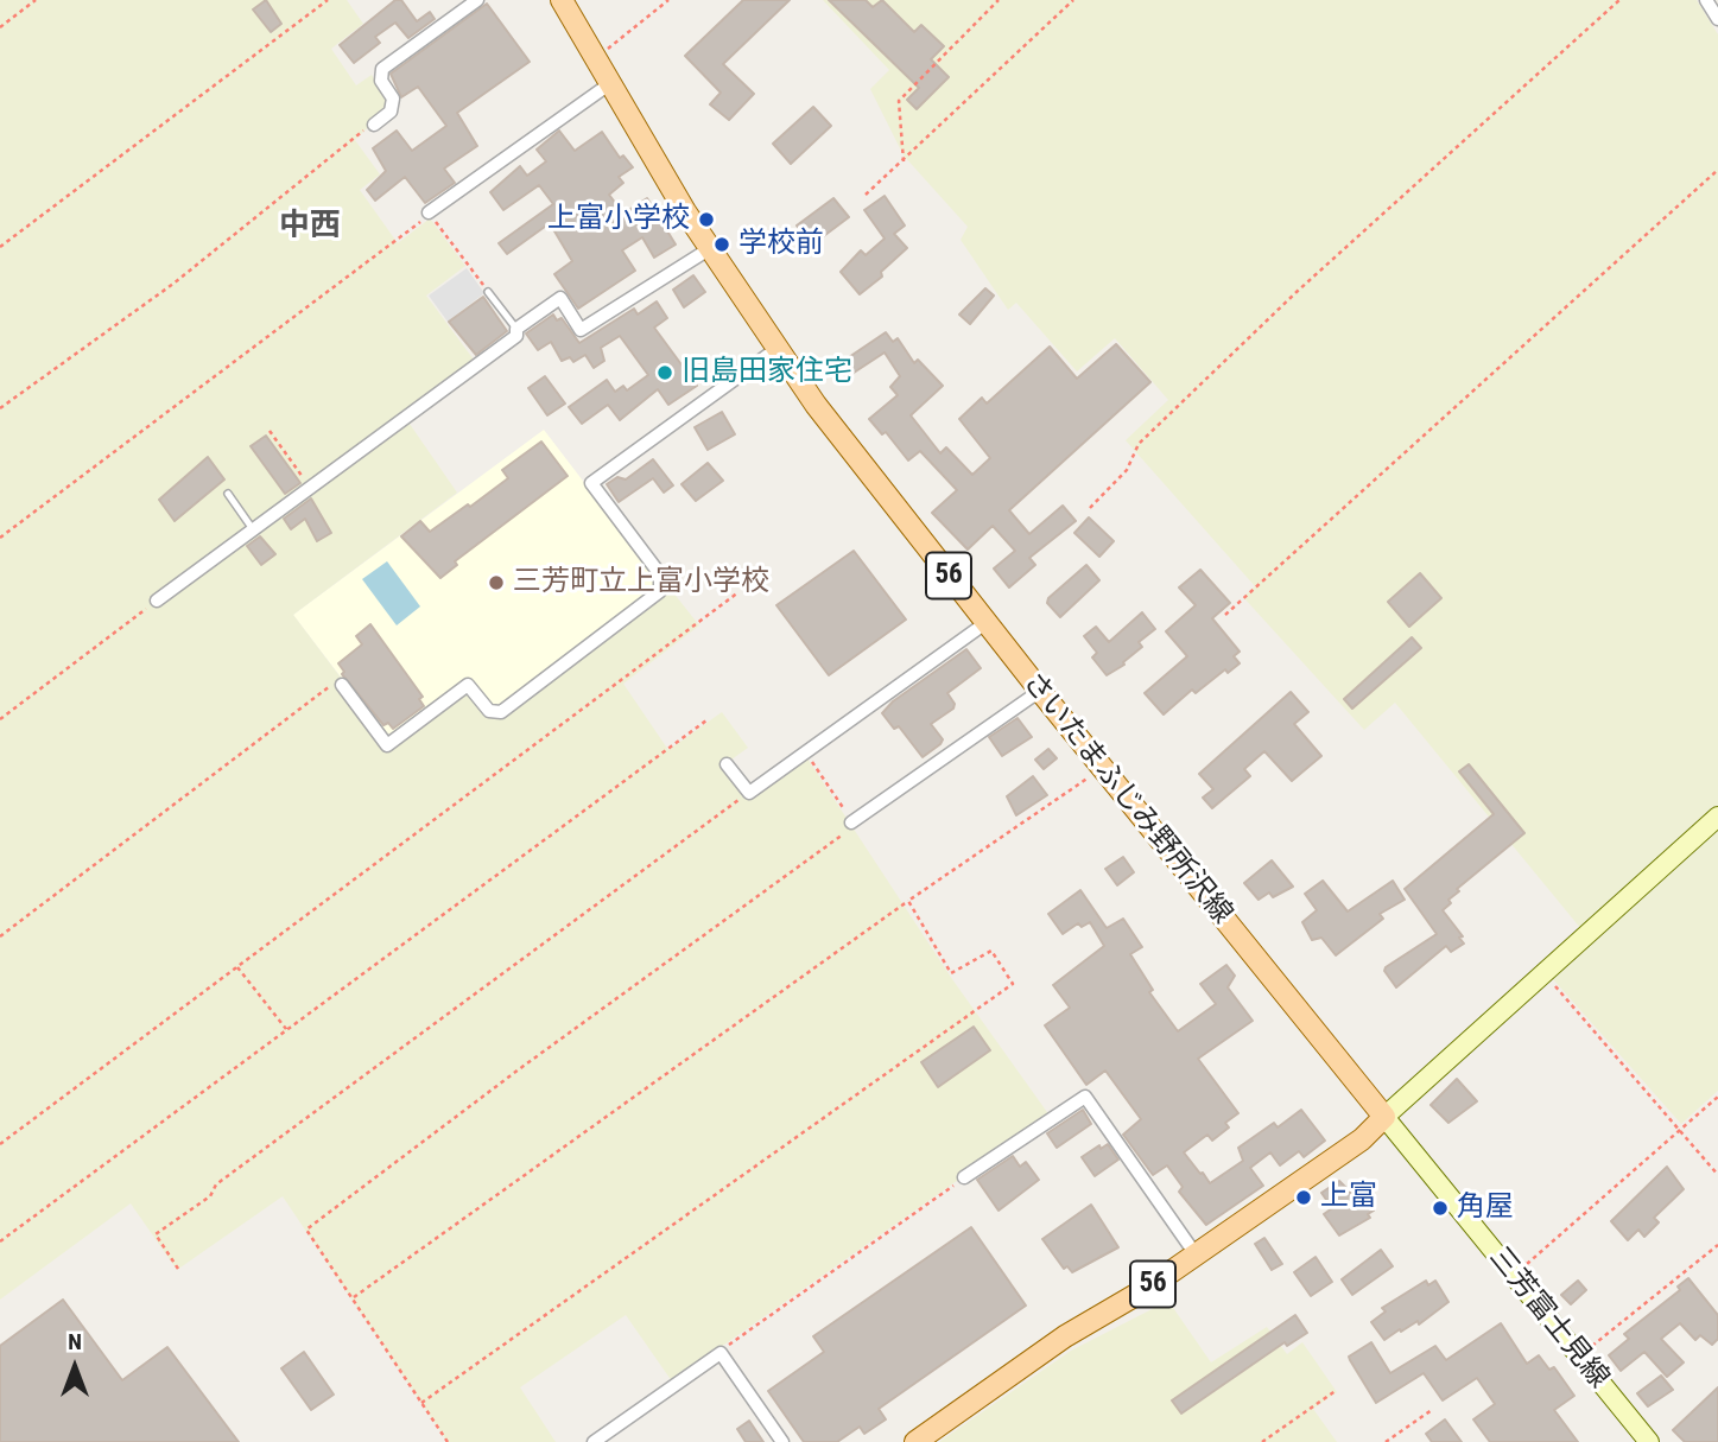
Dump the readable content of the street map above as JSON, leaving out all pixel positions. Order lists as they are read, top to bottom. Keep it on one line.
{"streets":{"main road":["56","さいたまふじみ野所沢線"],"street":["三芳富士見線"]},"crossings":[["56","さいたまふじみ野所沢線"],["56","三芳富士見線"],["さいたまふじみ野所沢線","三芳富士見線"]],"districts":["中西"],"places":["上富小学校","学校前","旧島田家住宅","三芳町立上富小学校","上富","角屋"],"north":"top"}
